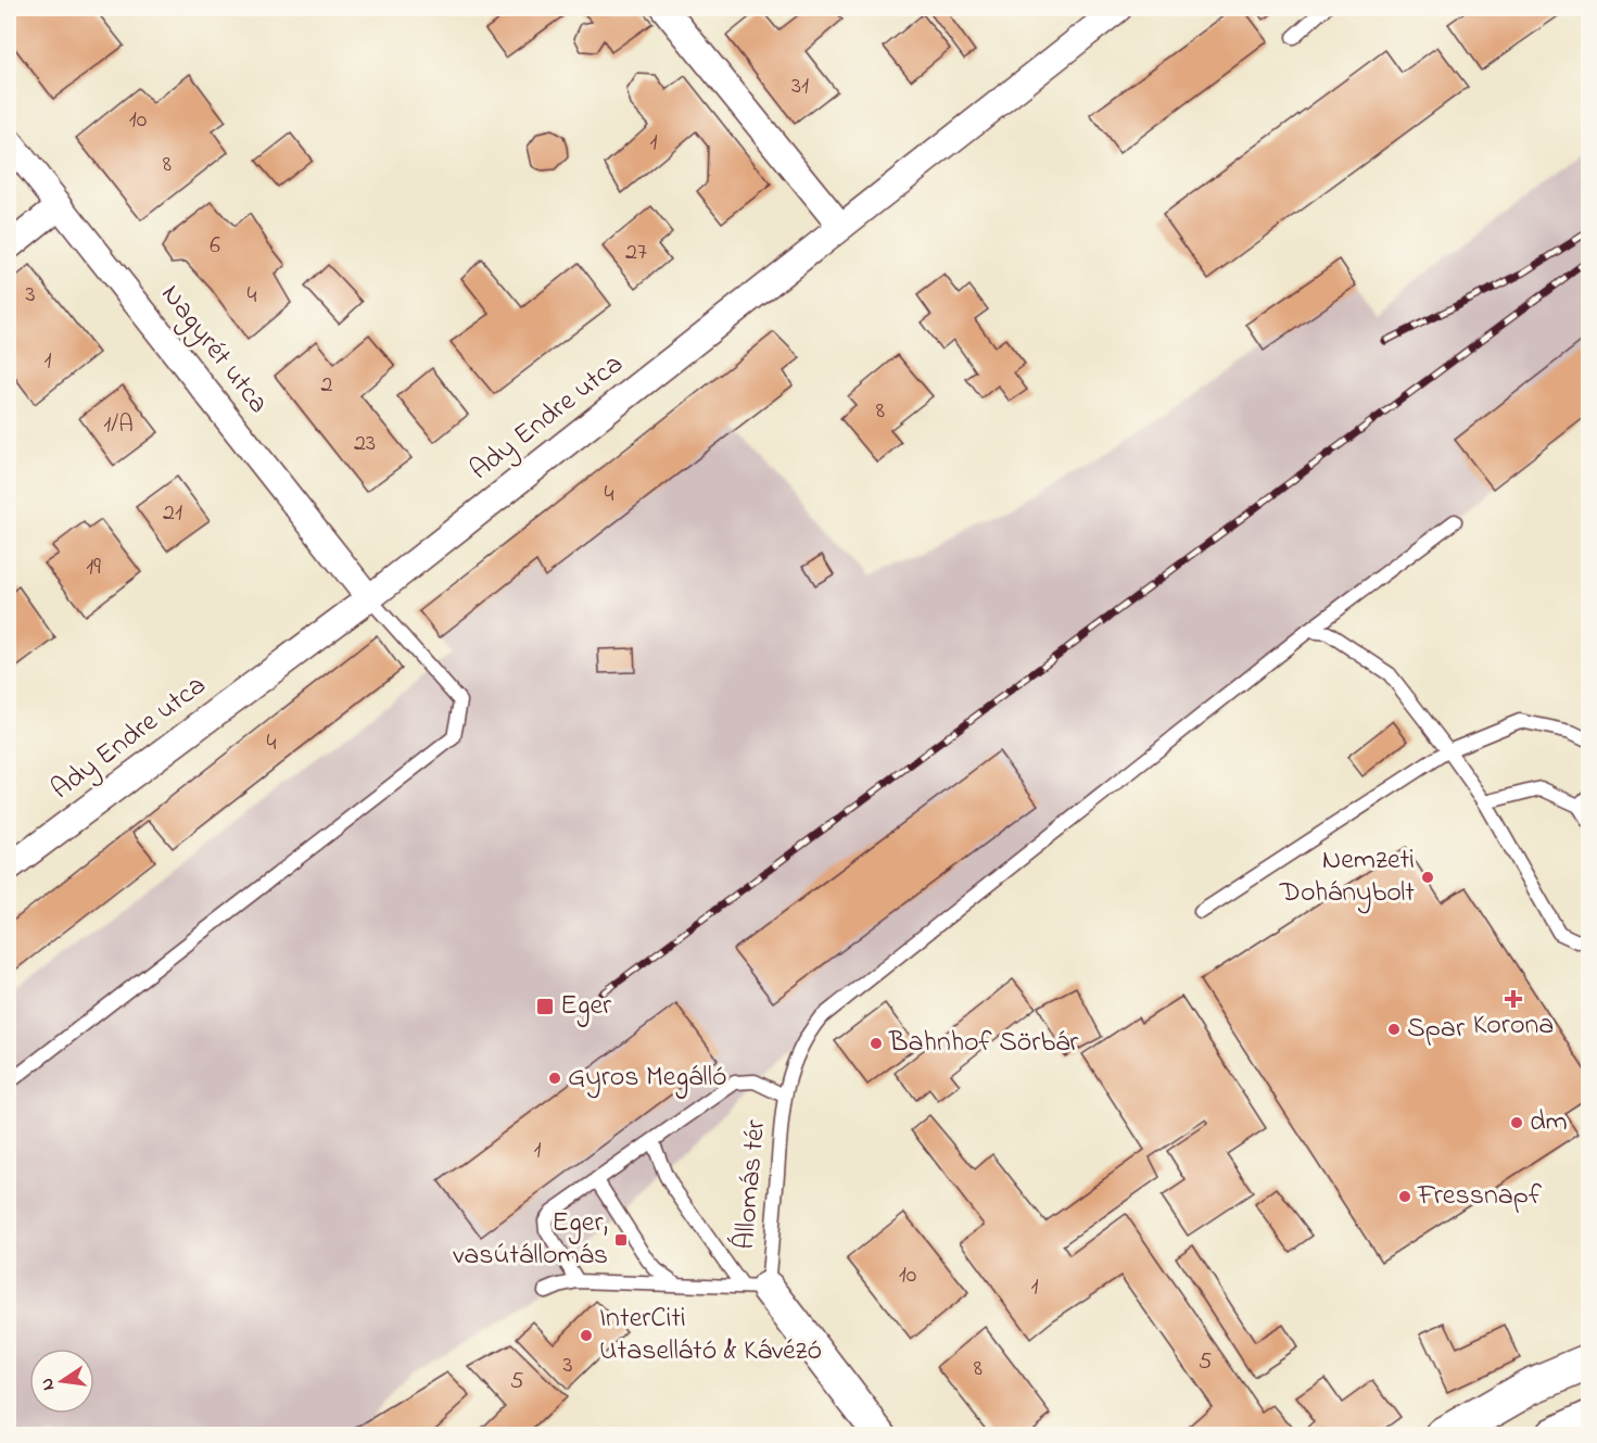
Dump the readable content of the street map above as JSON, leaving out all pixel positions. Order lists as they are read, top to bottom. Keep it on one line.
{"streets":{"street":["Nagyrét utca","Ady Endre utca"],"lane":["Állomás tér"]},"crossings":[["Nagyrét utca","Ady Endre utca"]],"places":{"other":["Nemzeti Dohánybolt","Spar","Bahnhof Sörbár","Gyros Megálló","dm","Fressnapf","InterCiti Utasellátó & Kávézó"],"health":["Korona"],"transit":["Eger","Eger, vasútállomás"]},"house_numbers":["31","10","1","8","6","27","3","4","1","2","8","1/A","23","4","21","19","4","1","10","1","5","3","8","5"],"north":"left"}
